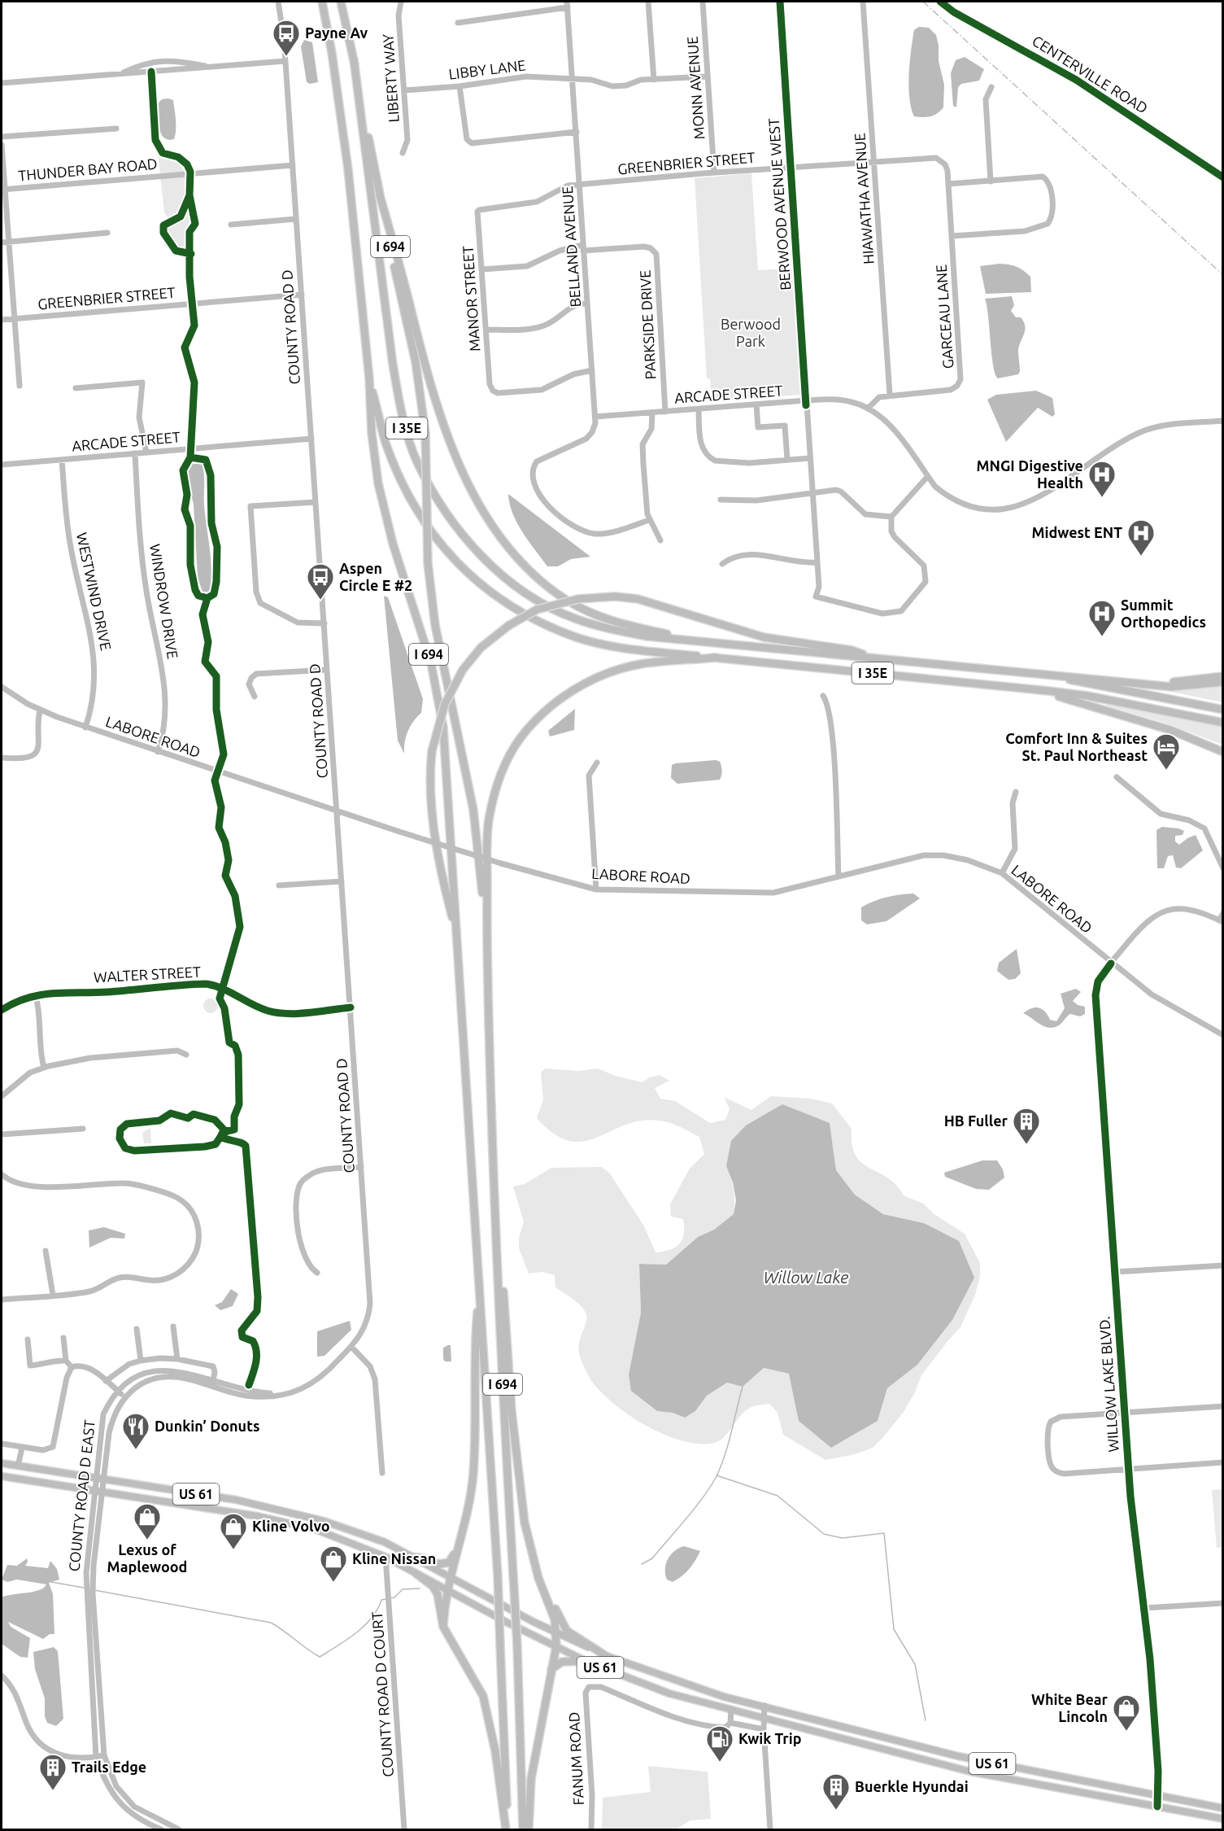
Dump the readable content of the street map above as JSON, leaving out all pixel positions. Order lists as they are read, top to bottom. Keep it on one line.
{"streets":{"highway":["I 694","I 35E"],"main road":["US 61"],"street":["LIBBY LANE","CENTERVILLE ROAD","LIBERTY WAY","MONN AVENUE","GREENBRIER STREET","THUNDER BAY ROAD","HIAWATHA AVENUE","BERWOOD AVENUE WEST","BELLAND AVENUE","MANOR STREET","GARCEAU LANE","PARKSIDE DRIVE","COUNTY ROAD D","ARCADE STREET","WESTWIND DRIVE","WINDROW DRIVE","LABORE ROAD","WALTER STREET","WILLOW LAKE BLVD.","COUNTY ROAD D EAST","COUNTY ROAD D COURT","FANUM ROAD"]},"crossings":[["LIBBY LANE","LIBERTY WAY"],["LIBBY LANE","BELLAND AVENUE"],["MONN AVENUE","GREENBRIER STREET"],["GREENBRIER STREET","HIAWATHA AVENUE"],["GREENBRIER STREET","BERWOOD AVENUE WEST"],["GREENBRIER STREET","BELLAND AVENUE"],["GREENBRIER STREET","MANOR STREET"],["GREENBRIER STREET","GARCEAU LANE"],["GREENBRIER STREET","COUNTY ROAD D"],["THUNDER BAY ROAD","COUNTY ROAD D"],["HIAWATHA AVENUE","GARCEAU LANE"],["BERWOOD AVENUE WEST","ARCADE STREET"],["I 694","I 35E"],["BELLAND AVENUE","MANOR STREET"],["BELLAND AVENUE","PARKSIDE DRIVE"],["BELLAND AVENUE","ARCADE STREET"],["GARCEAU LANE","ARCADE STREET"],["PARKSIDE DRIVE","ARCADE STREET"],["COUNTY ROAD D","ARCADE STREET"],["COUNTY ROAD D","LABORE ROAD"],["COUNTY ROAD D","WALTER STREET"],["COUNTY ROAD D","COUNTY ROAD D EAST"],["ARCADE STREET","WESTWIND DRIVE"],["ARCADE STREET","WINDROW DRIVE"],["WESTWIND DRIVE","LABORE ROAD"],["WINDROW DRIVE","LABORE ROAD"],["LABORE ROAD","WILLOW LAKE BLVD."],["WILLOW LAKE BLVD.","US 61"],["US 61","COUNTY ROAD D EAST"],["US 61","COUNTY ROAD D COURT"]],"water":["Willow Lake"],"parks":["Berwood Park"],"places":{"bus stop":["Payne Av","Aspen Circle E #2"],"hospital":["MNGI Digestive Health","Midwest ENT","Summit Orthopedics"],"hotel":["Comfort Inn & Suites St. Paul Northeast"],"building":["HB Fuller","Trails Edge","Buerkle Hyundai"],"restaurant":["Dunkin’ Donuts"],"shop":["Lexus of Maplewood","Kline Volvo","Kline Nissan","White Bear Lincoln"],"fuel station":["Kwik Trip"]}}
